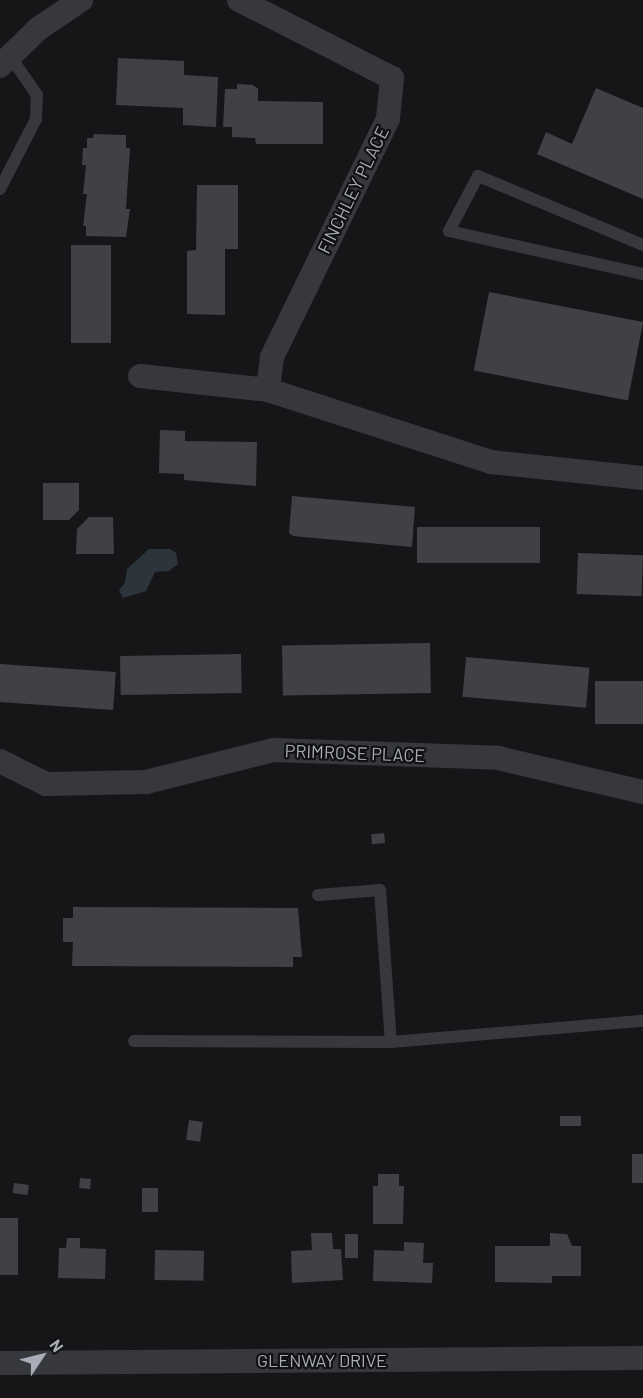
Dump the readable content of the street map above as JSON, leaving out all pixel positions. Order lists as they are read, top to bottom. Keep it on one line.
{"streets":{"street":["FINCHLEY PLACE","PRIMROSE PLACE","GLENWAY DRIVE"]},"north":"top right"}
